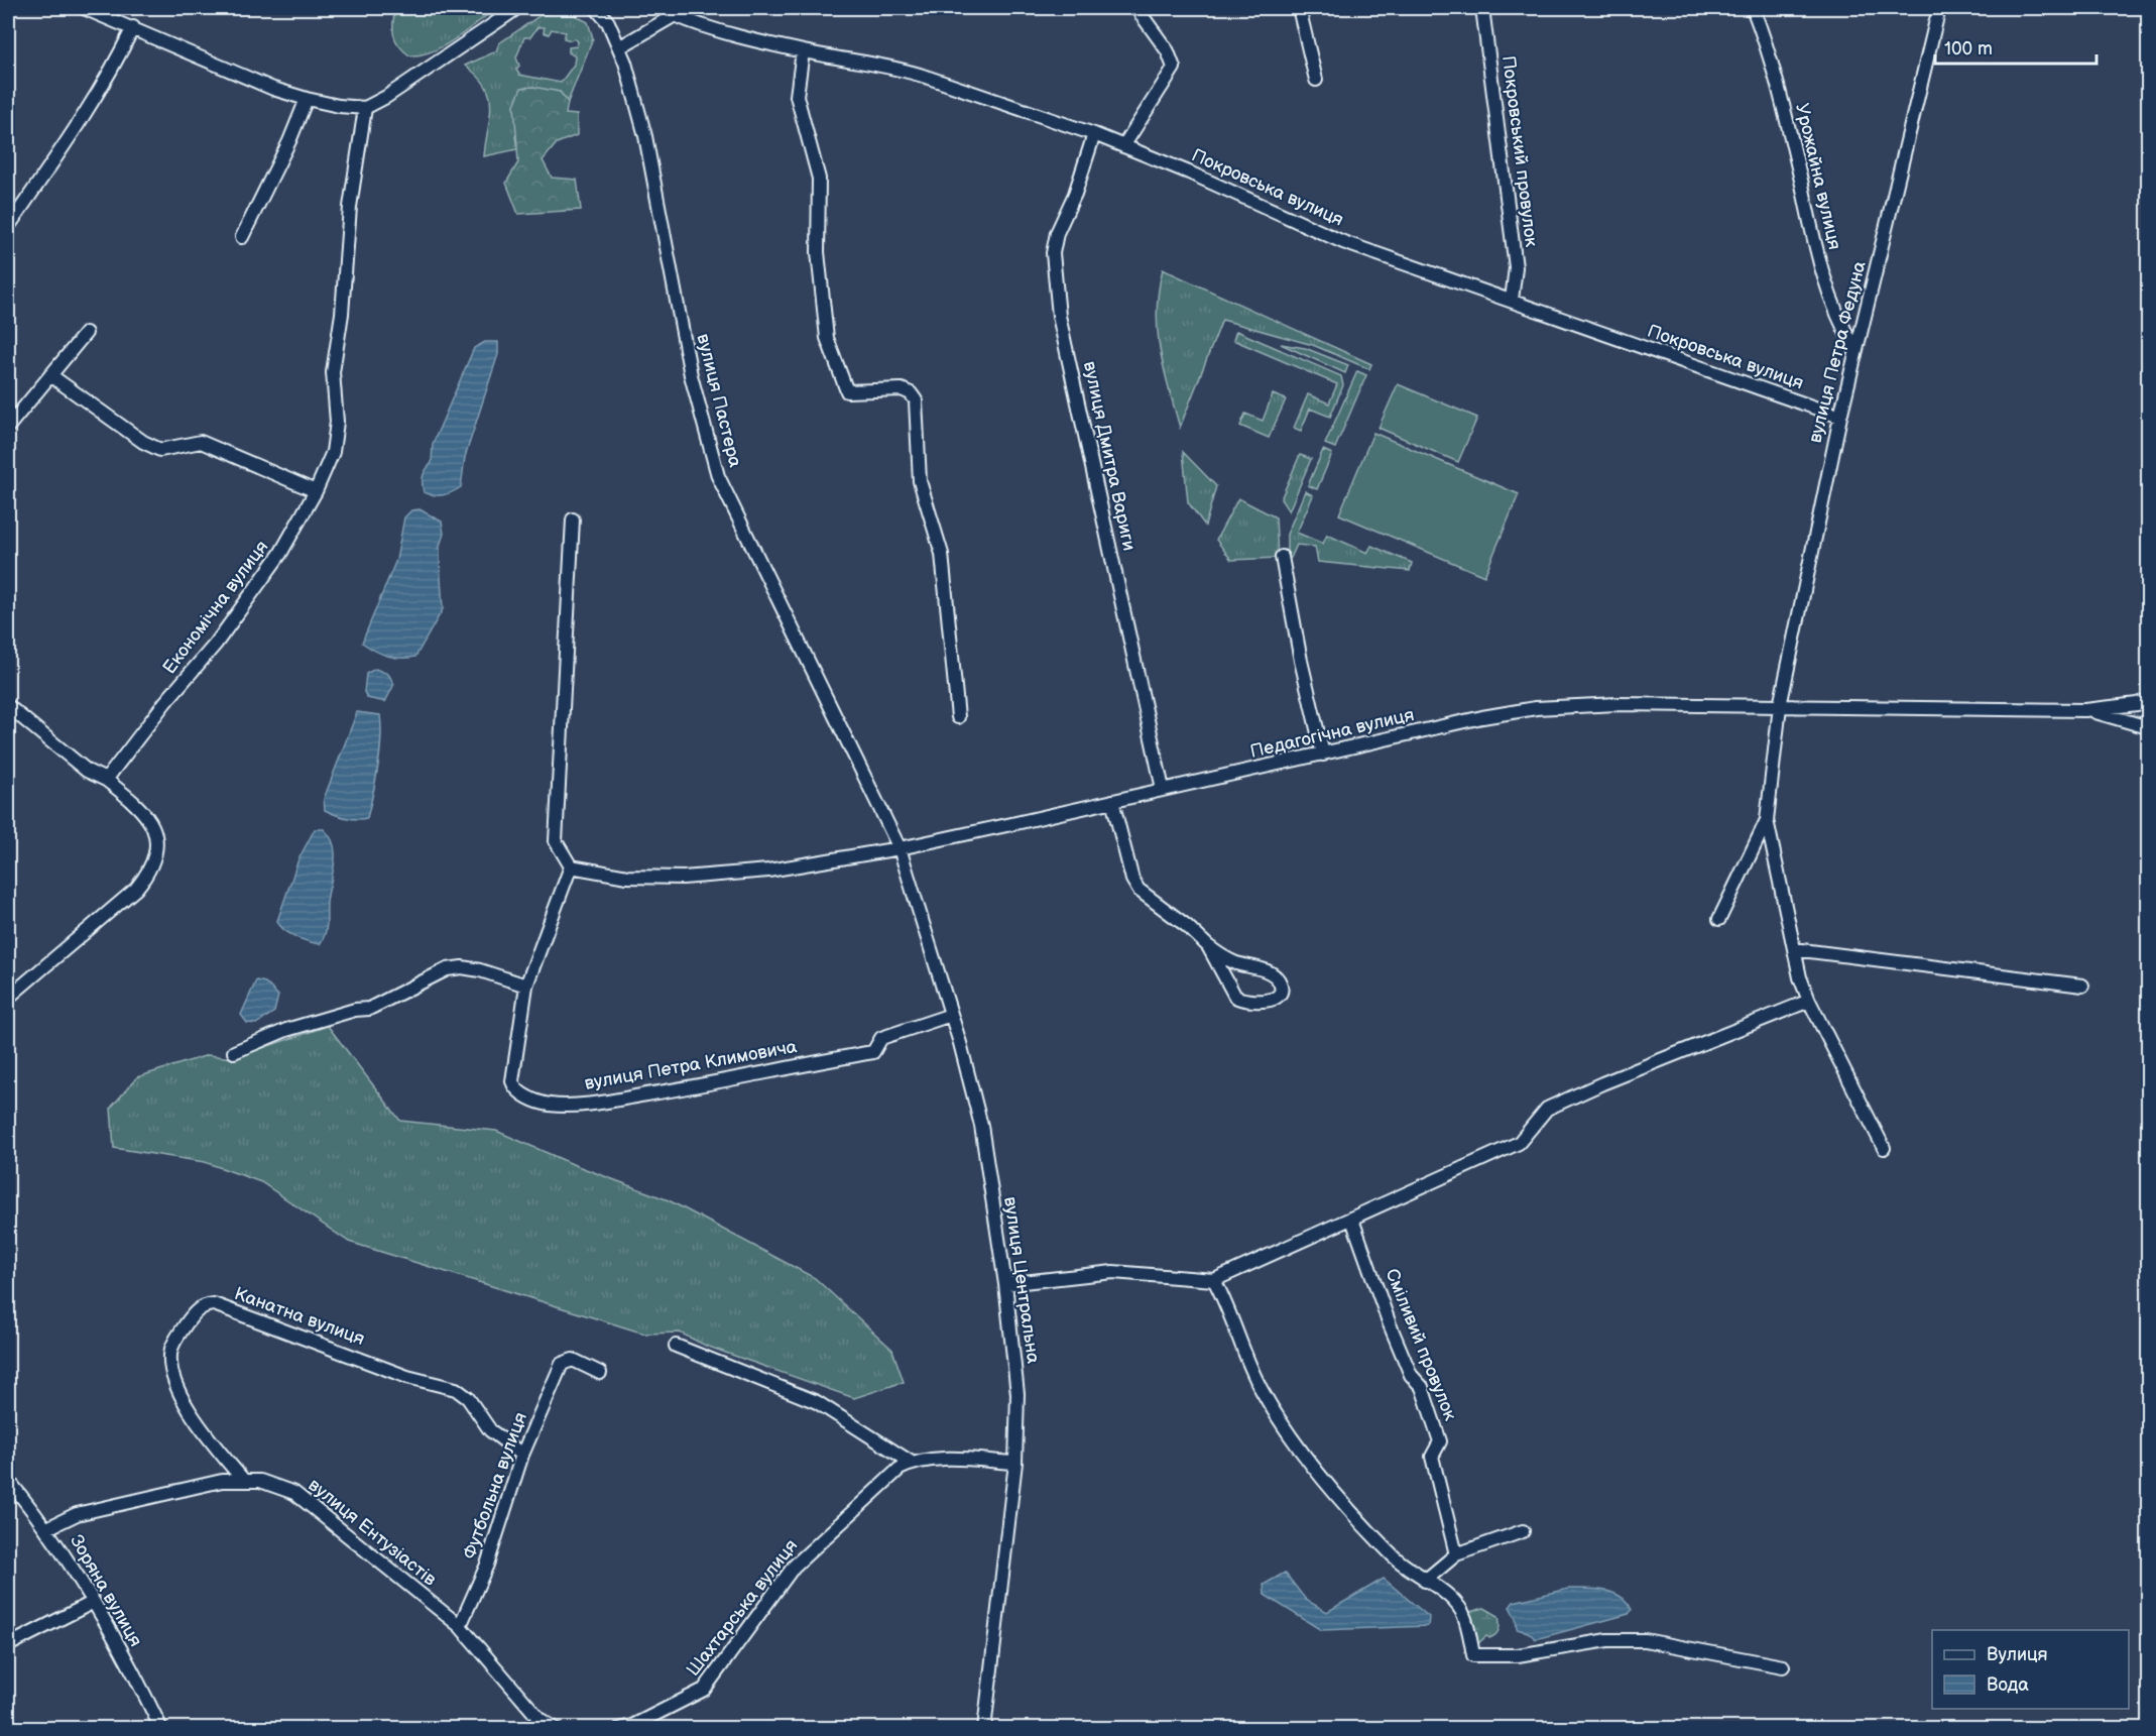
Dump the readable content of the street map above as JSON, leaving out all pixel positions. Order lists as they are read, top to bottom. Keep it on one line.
{"streets":{"street":["Покровський провулок","Урожайна вулиця","Покровська вулиця","вулиця Петра Федуна","вулиця Пастера","вулиця Дмитра Вариги","Економічна вулиця","Педагогічна вулиця","вулиця Петра Климовича","вулиця Центральна","Канатна вулиця","Сміливий провулок","Футбольна вулиця","вулиця Ентузіастів","Зоряна вулиця","Шахтарська вулиця"]},"crossings":[["Покровський провулок","Покровська вулиця"],["Урожайна вулиця","вулиця Петра Федуна"],["Покровська вулиця","вулиця Петра Федуна"],["Покровська вулиця","вулиця Дмитра Вариги"],["вулиця Петра Федуна","Педагогічна вулиця"],["вулиця Пастера","Педагогічна вулиця"],["вулиця Пастера","вулиця Центральна"],["вулиця Дмитра Вариги","Педагогічна вулиця"],["Педагогічна вулиця","вулиця Центральна"],["вулиця Петра Климовича","вулиця Центральна"],["вулиця Центральна","Шахтарська вулиця"],["Канатна вулиця","Футбольна вулиця"],["Канатна вулиця","вулиця Ентузіастів"],["Футбольна вулиця","вулиця Ентузіастів"],["вулиця Ентузіастів","Зоряна вулиця"]],"legend":["Вулиця","Вода"],"scale_bar":"100 m"}
